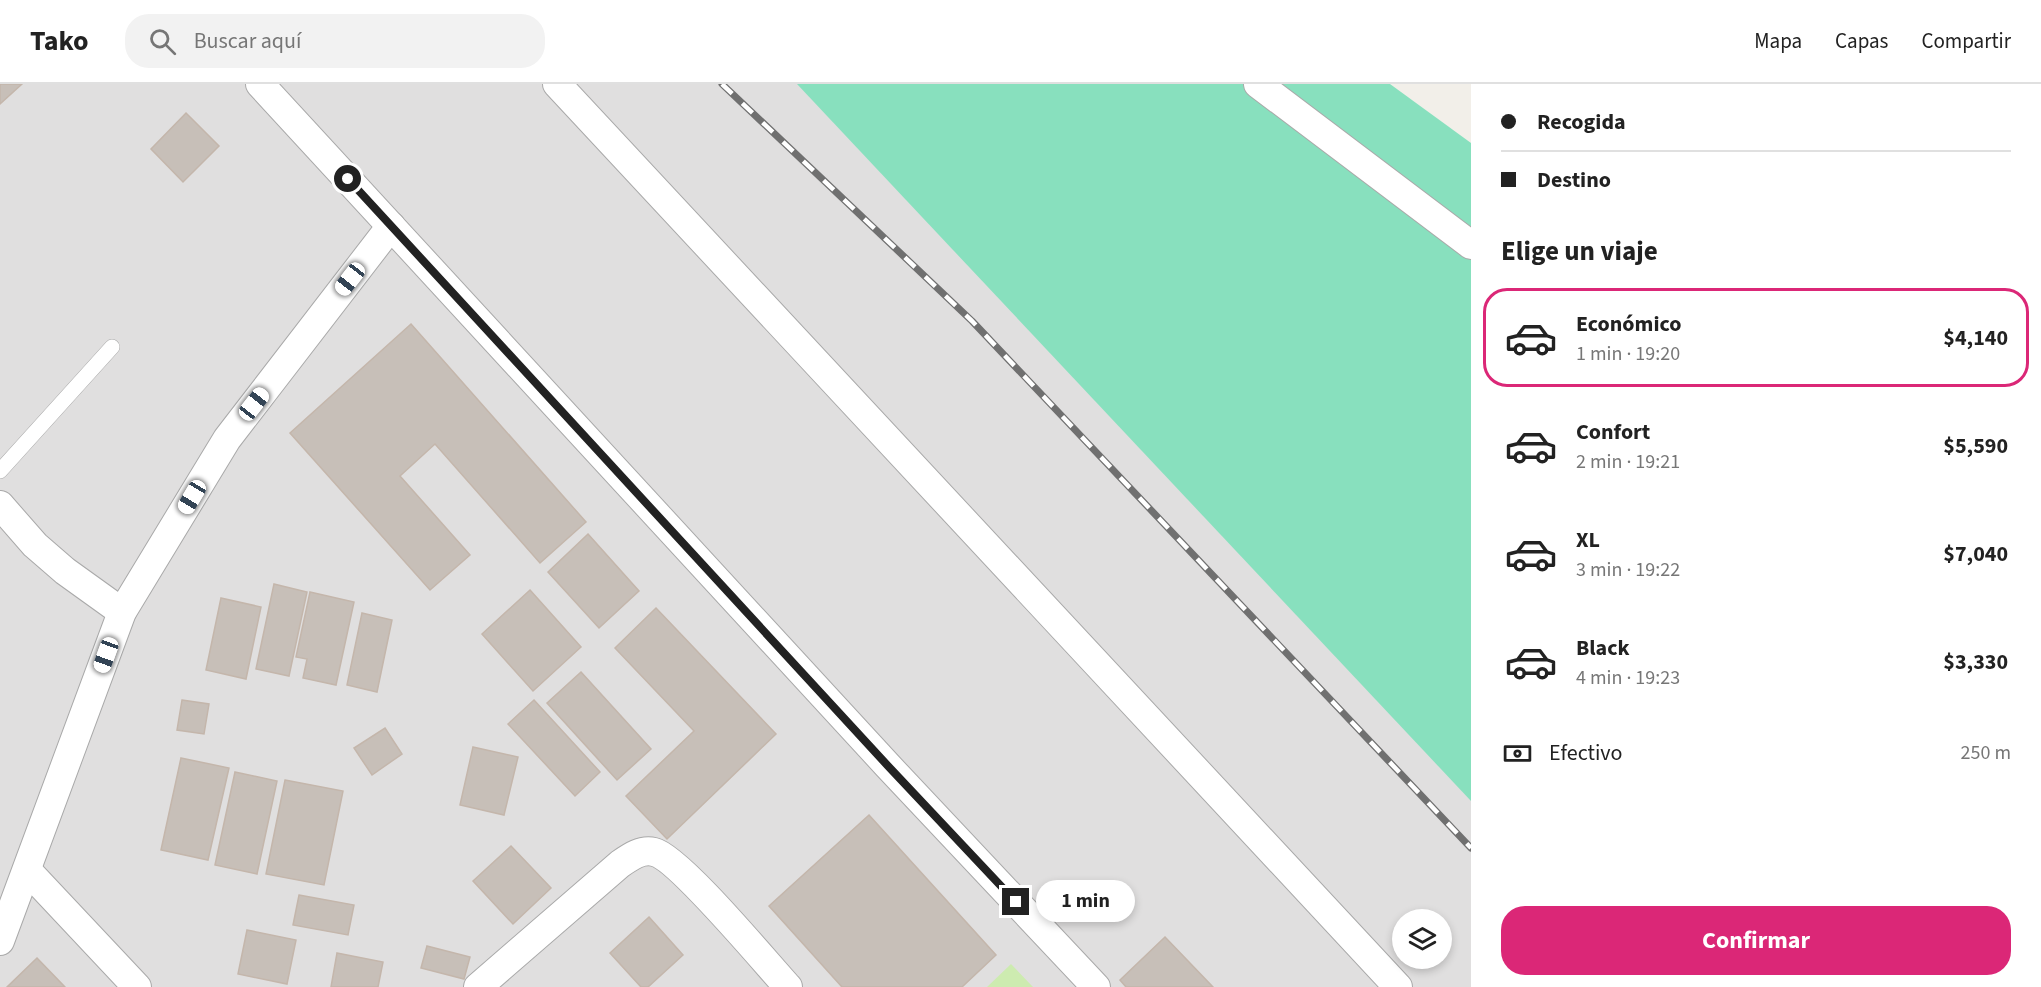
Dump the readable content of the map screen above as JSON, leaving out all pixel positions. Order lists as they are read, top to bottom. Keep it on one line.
{"page":{"header":"Tako","search":"Buscar aquí","nav":["Mapa","Capas","Compartir"],"banner":["Recogida","Destino"],"heading":"Elige un viaje","list":[{"name":"Económico","note":"1 min · 19:20","value":"$4,140"},{"name":"Confort","note":"2 min · 19:21","value":"$5,590"},{"name":"XL","note":"3 min · 19:22","value":"$7,040"},{"name":"Black","note":"4 min · 19:23","value":"$3,330"}],"pay":["Efectivo","250 m"],"bubble":"1 min","buttons":"Confirmar"}}
